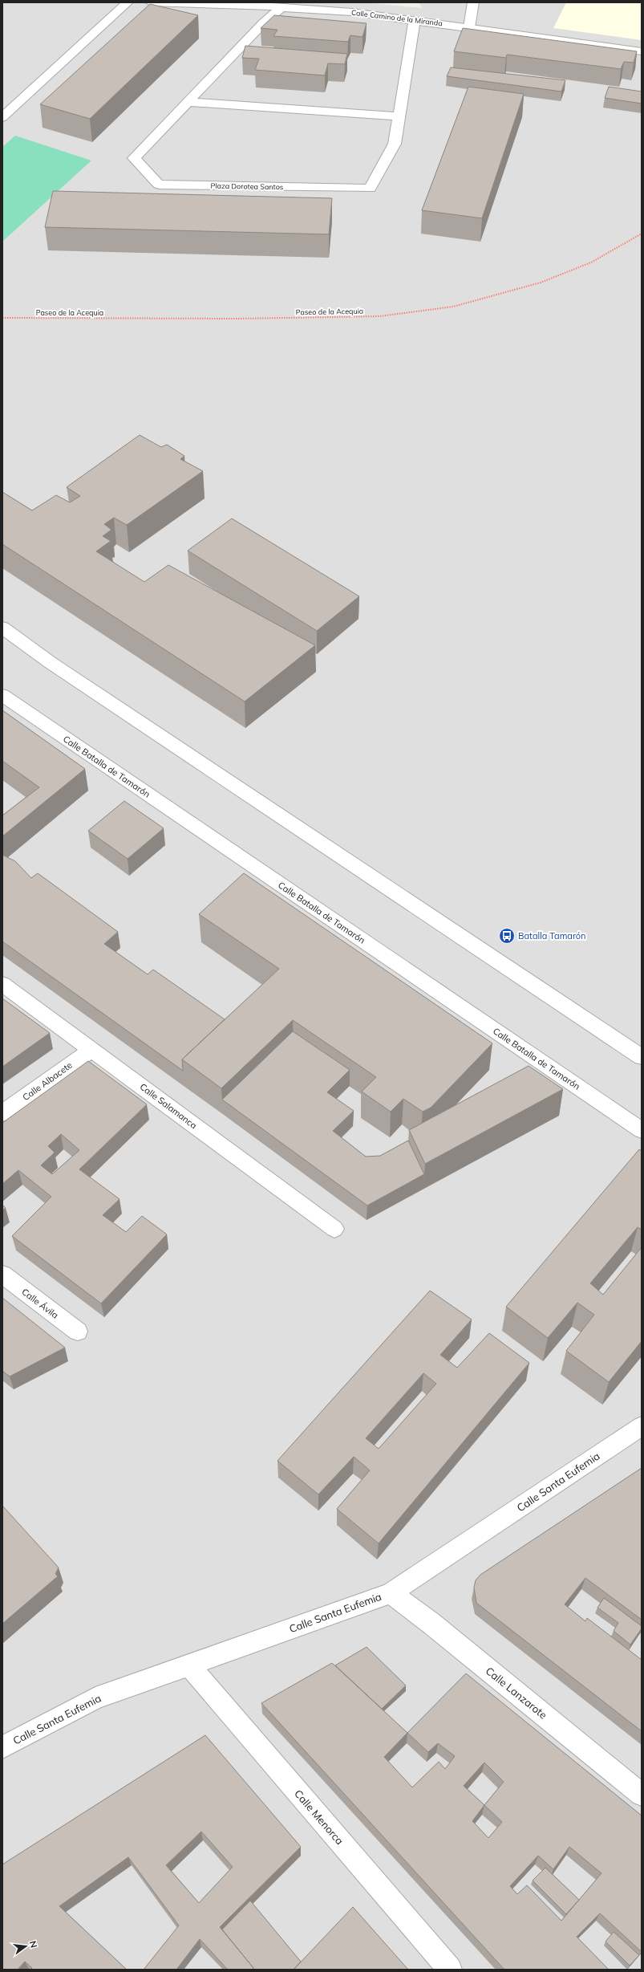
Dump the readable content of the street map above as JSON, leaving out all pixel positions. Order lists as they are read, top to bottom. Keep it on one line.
{"streets":{"street":["Calle Camino de la Miranda","Plaza Dorotea Santos","Calle Batalla de Tamarón","Calle Albacete","Calle Salamanca","Calle Ávila","Calle Santa Eufemia","Calle Lanzarote","Calle Menorca"],"path":["Paseo de la Acequia"]},"crossings":[["Calle Camino de la Miranda","Plaza Dorotea Santos"],["Calle Albacete","Calle Salamanca"],["Calle Santa Eufemia","Calle Lanzarote"],["Calle Santa Eufemia","Calle Menorca"]],"places":{"bus stop":["Batalla Tamarón"]},"north":"right"}
